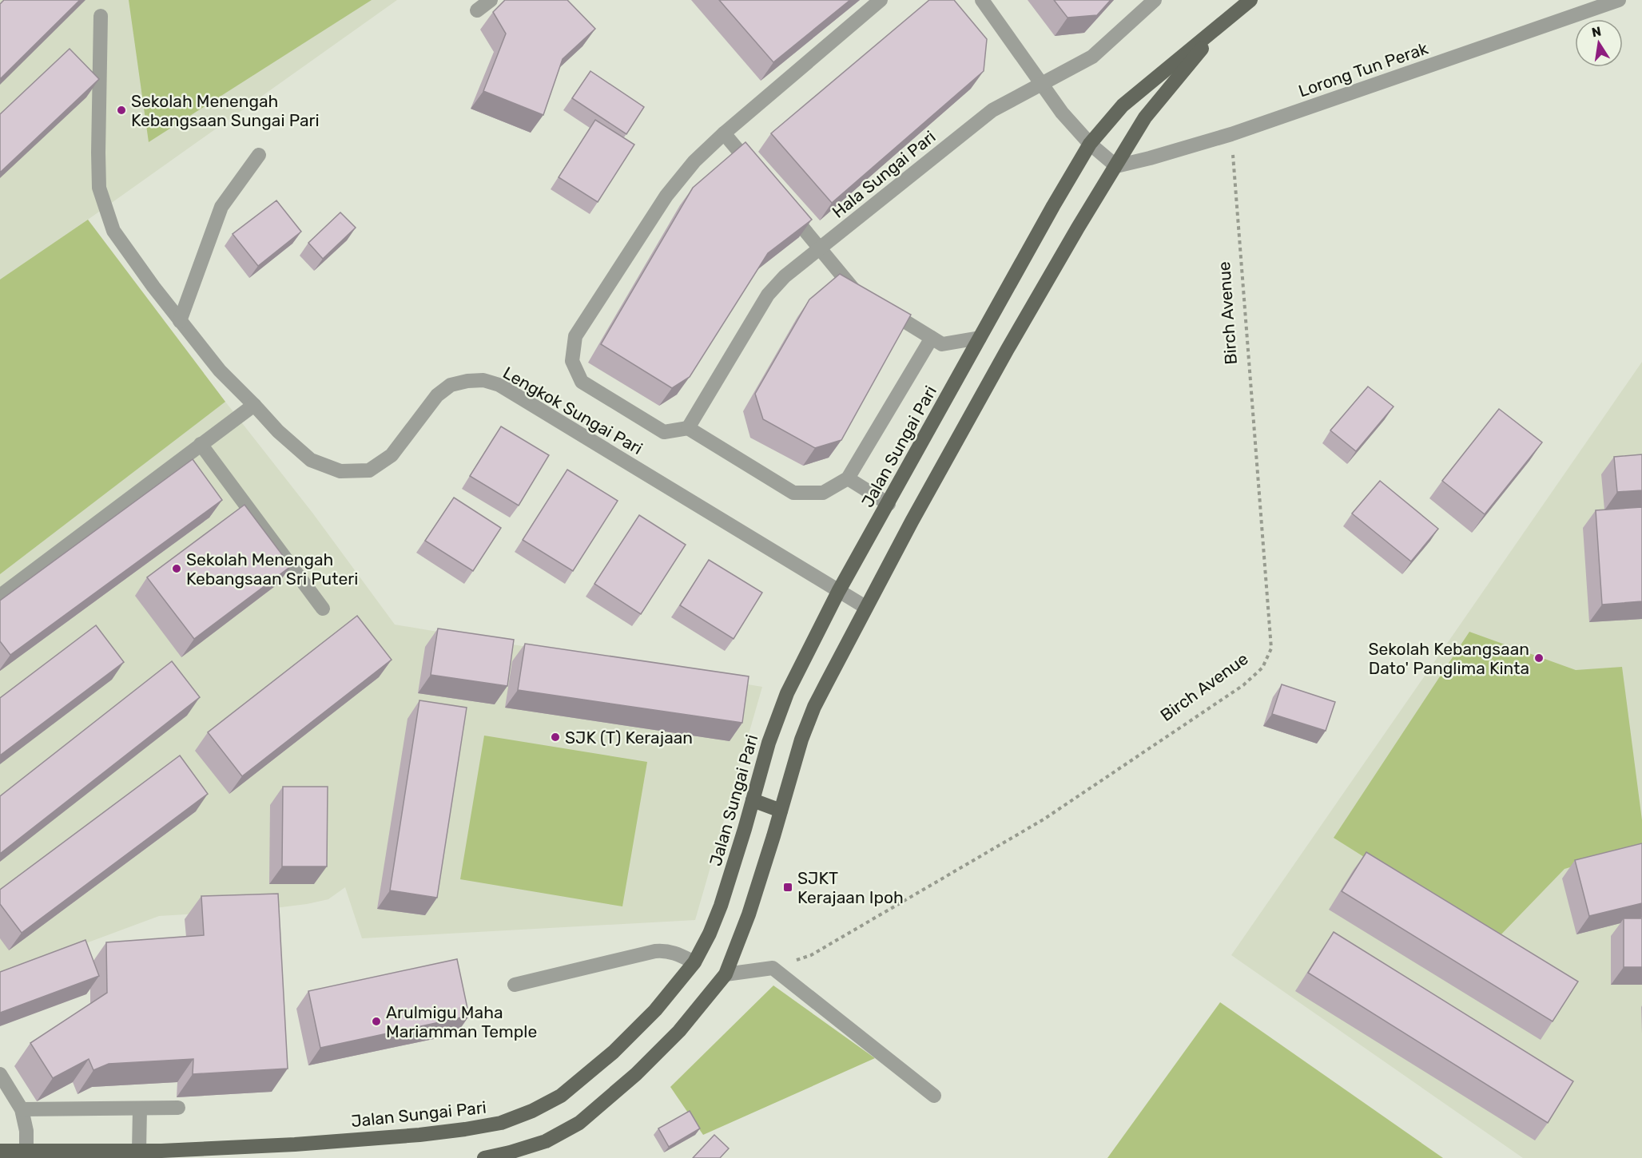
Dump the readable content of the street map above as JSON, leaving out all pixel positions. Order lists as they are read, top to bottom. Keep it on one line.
{"streets":{"main road":["Jalan Sungai Pari"],"street":["Lorong Tun Perak","Hala Sungai Pari","Lengkok Sungai Pari"],"path":["Birch Avenue"]},"crossings":[["Lorong Tun Perak","Birch Avenue"],["Lorong Tun Perak","Jalan Sungai Pari"],["Lengkok Sungai Pari","Jalan Sungai Pari"]],"places":{"other":["Sekolah Menengah Kebangsaan Sungai Pari","Sekolah Menengah Kebangsaan Sri Puteri","Sekolah Kebangsaan Dato' Panglima Kinta","SJK (T) Kerajaan","Arulmigu Maha Mariamman Temple"],"transit":["SJKT Kerajaan Ipoh"]},"north":"top"}
